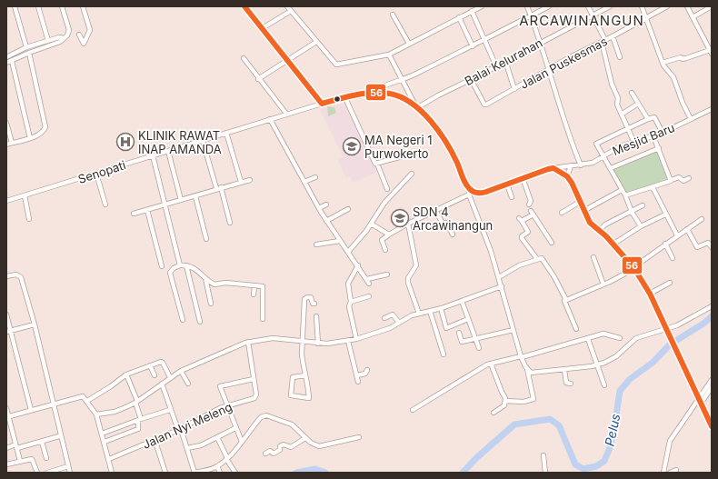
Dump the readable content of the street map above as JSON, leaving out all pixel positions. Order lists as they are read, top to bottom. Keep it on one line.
{"streets":{"street":["Balai Kelurahan","Jalan Puskesmas","Mesjid Baru","Senopati","Jalan Nyi Meleng"]},"crossings":[["Balai Kelurahan","Jalan Puskesmas"]],"districts":["ARCAWINANGUN"],"water":["Pelus"],"places":{"hospital":["KLINIK RAWAT INAP AMANDA"],"school or university":["MA Negeri 1 Purwokerto","SDN 4 Arcawinangun"]},"lines":["transit line 56"]}
